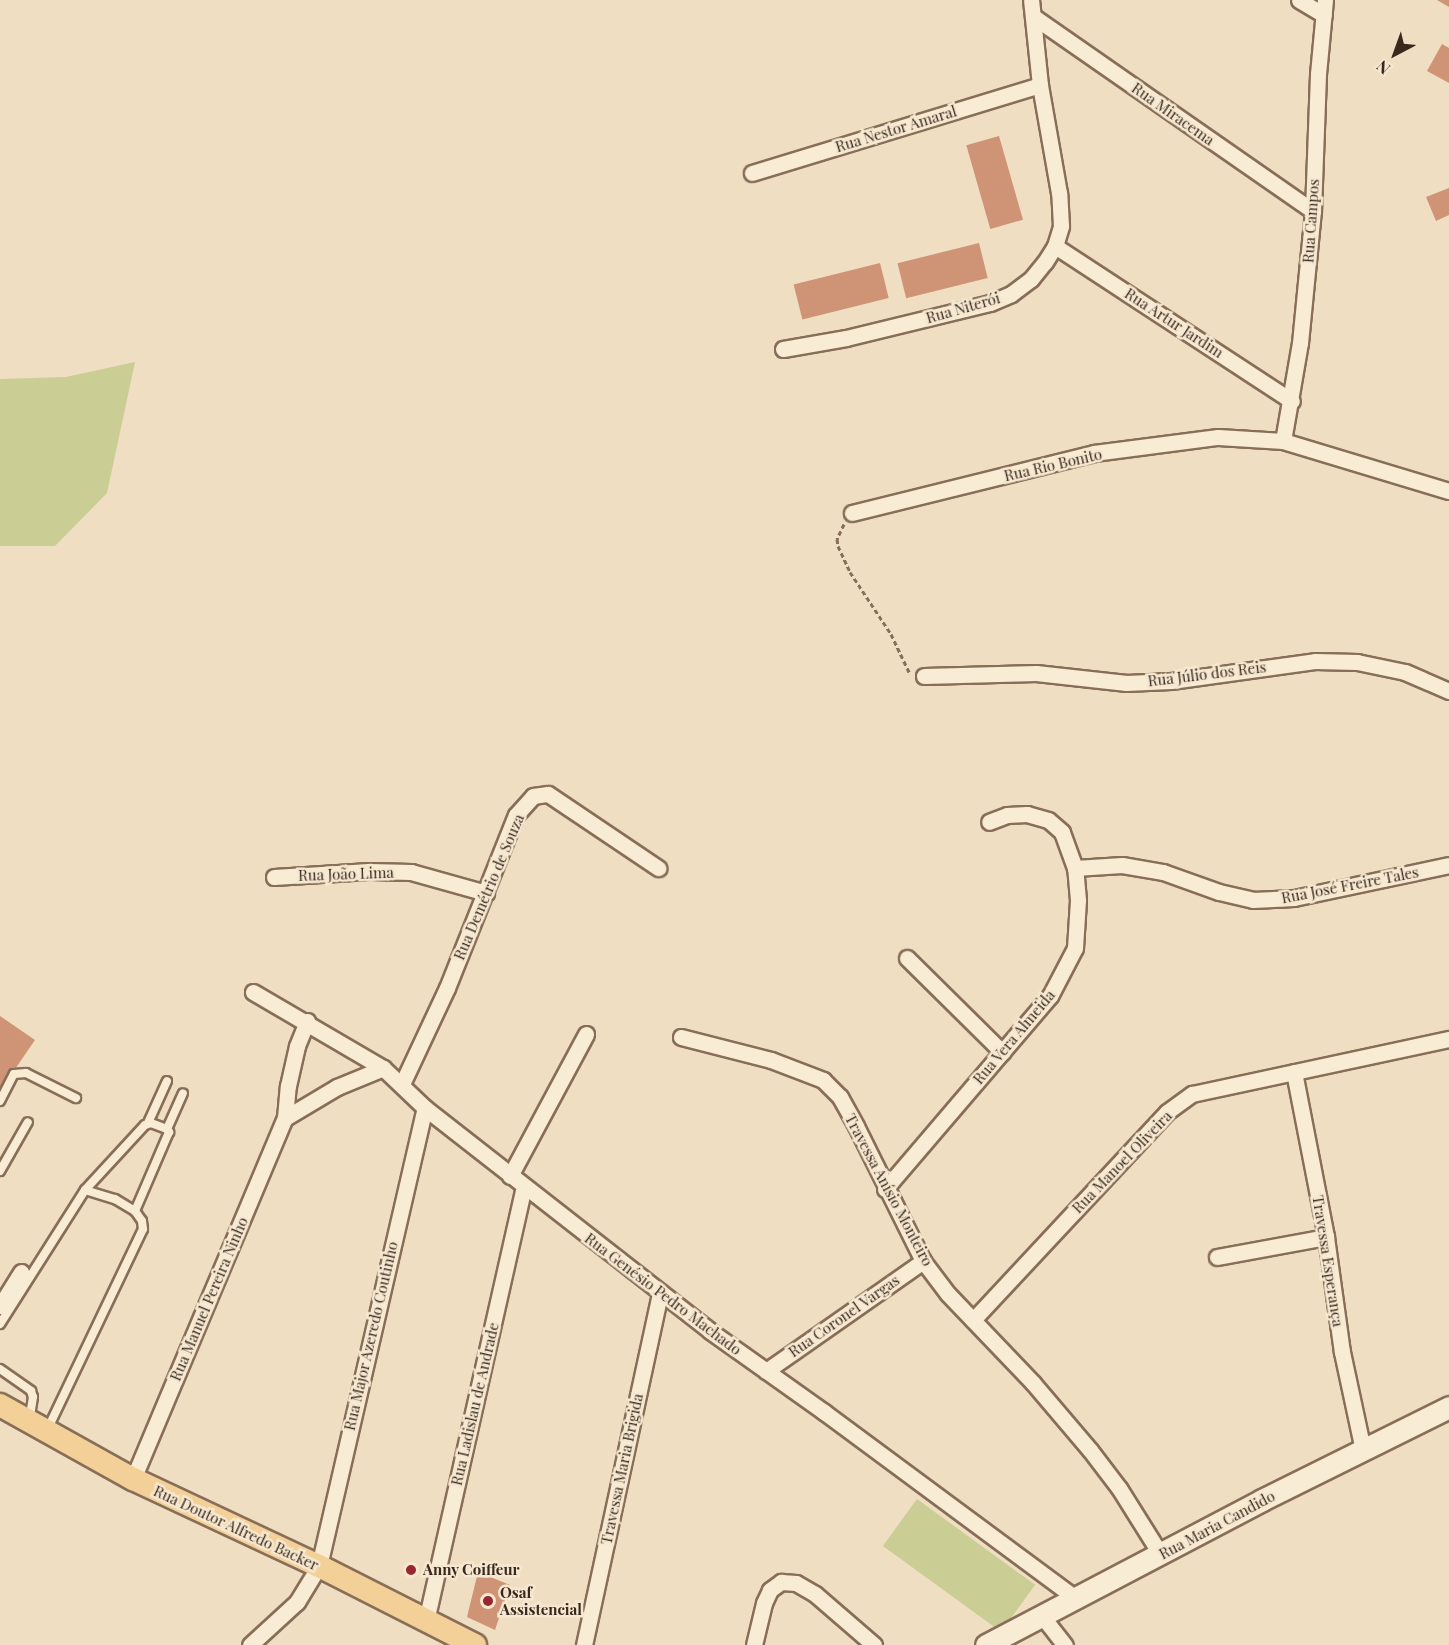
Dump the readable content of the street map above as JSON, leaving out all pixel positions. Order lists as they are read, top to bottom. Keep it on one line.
{"streets":{"main road":["Rua Doutor Alfredo Backer"],"street":["Rua Miracema","Rua Nestor Amaral","Rua Campos","Rua Niterói","Rua Artur Jardim","Rua Rio Bonito","Rua Júlio dos Reis","Rua João Lima","Rua José Freire Tales","Rua Demétrio de Souza","Rua Vera Almeida","Rua Manoel Oliveira","Travessa Anísio Monteiro","Travessa Esperança","Rua Genésio Pedro Machado","Rua Manuel Pereira Ninho","Rua Coronel Vargas","Rua Major Azeredo Coutinho","Rua Ladislau de Andrade","Travessa Maria Brigida","Rua Maria Candido"]},"crossings":[["Rua Miracema","Rua Campos"],["Rua Miracema","Rua Niterói"],["Rua Nestor Amaral","Rua Niterói"],["Rua Campos","Rua Artur Jardim"],["Rua Campos","Rua Rio Bonito"],["Rua Niterói","Rua Artur Jardim"],["Rua João Lima","Rua Demétrio de Souza"],["Rua José Freire Tales","Rua Vera Almeida"],["Rua Demétrio de Souza","Rua Genésio Pedro Machado"],["Rua Vera Almeida","Travessa Anísio Monteiro"],["Rua Manoel Oliveira","Travessa Anísio Monteiro"],["Rua Manoel Oliveira","Travessa Esperança"],["Travessa Anísio Monteiro","Rua Coronel Vargas"],["Travessa Anísio Monteiro","Rua Maria Candido"],["Travessa Esperança","Rua Maria Candido"],["Rua Genésio Pedro Machado","Rua Manuel Pereira Ninho"],["Rua Genésio Pedro Machado","Rua Coronel Vargas"],["Rua Genésio Pedro Machado","Rua Major Azeredo Coutinho"],["Rua Genésio Pedro Machado","Rua Ladislau de Andrade"],["Rua Genésio Pedro Machado","Travessa Maria Brigida"],["Rua Genésio Pedro Machado","Rua Maria Candido"],["Rua Manuel Pereira Ninho","Rua Doutor Alfredo Backer"],["Rua Major Azeredo Coutinho","Rua Doutor Alfredo Backer"],["Rua Ladislau de Andrade","Rua Doutor Alfredo Backer"]],"places":["Anny Coiffeur","Osaf Assistencial"],"north":"bottom left"}
